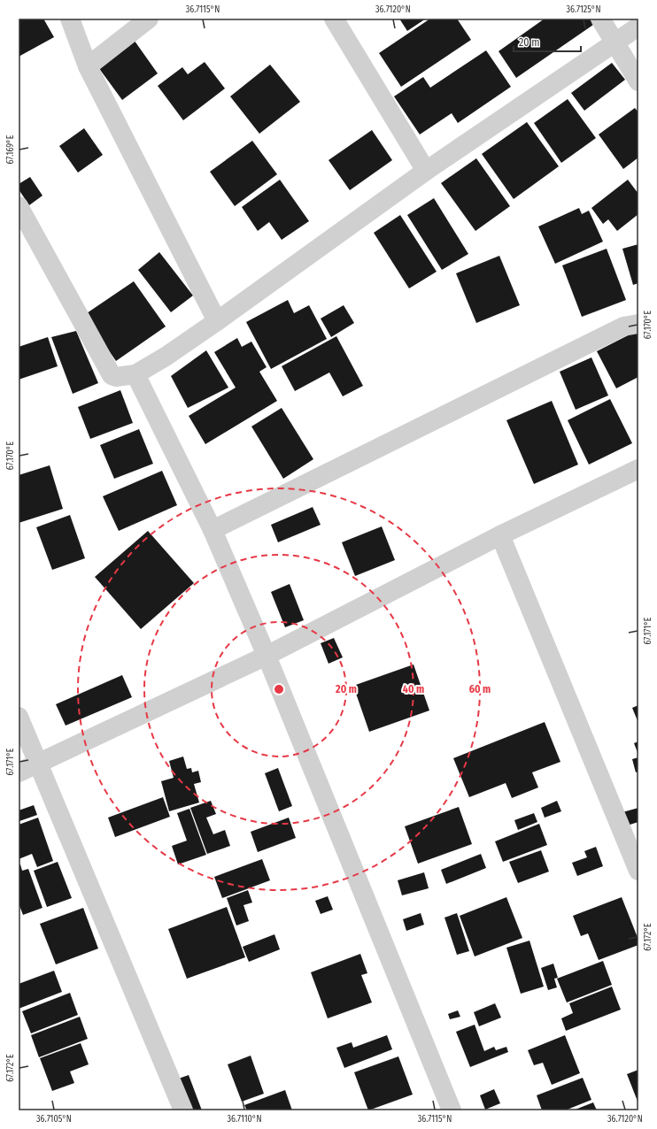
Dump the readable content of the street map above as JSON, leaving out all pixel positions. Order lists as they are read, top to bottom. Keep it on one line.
{"scale_bar":"20 m","coordinates":["36.7115°N","36.7120°N","36.7125°N","67.169°E","67.170°E","67.171°E","67.172°E","36.7105°N","36.7110°N"],"rings":["20 m","40 m","60 m"]}
